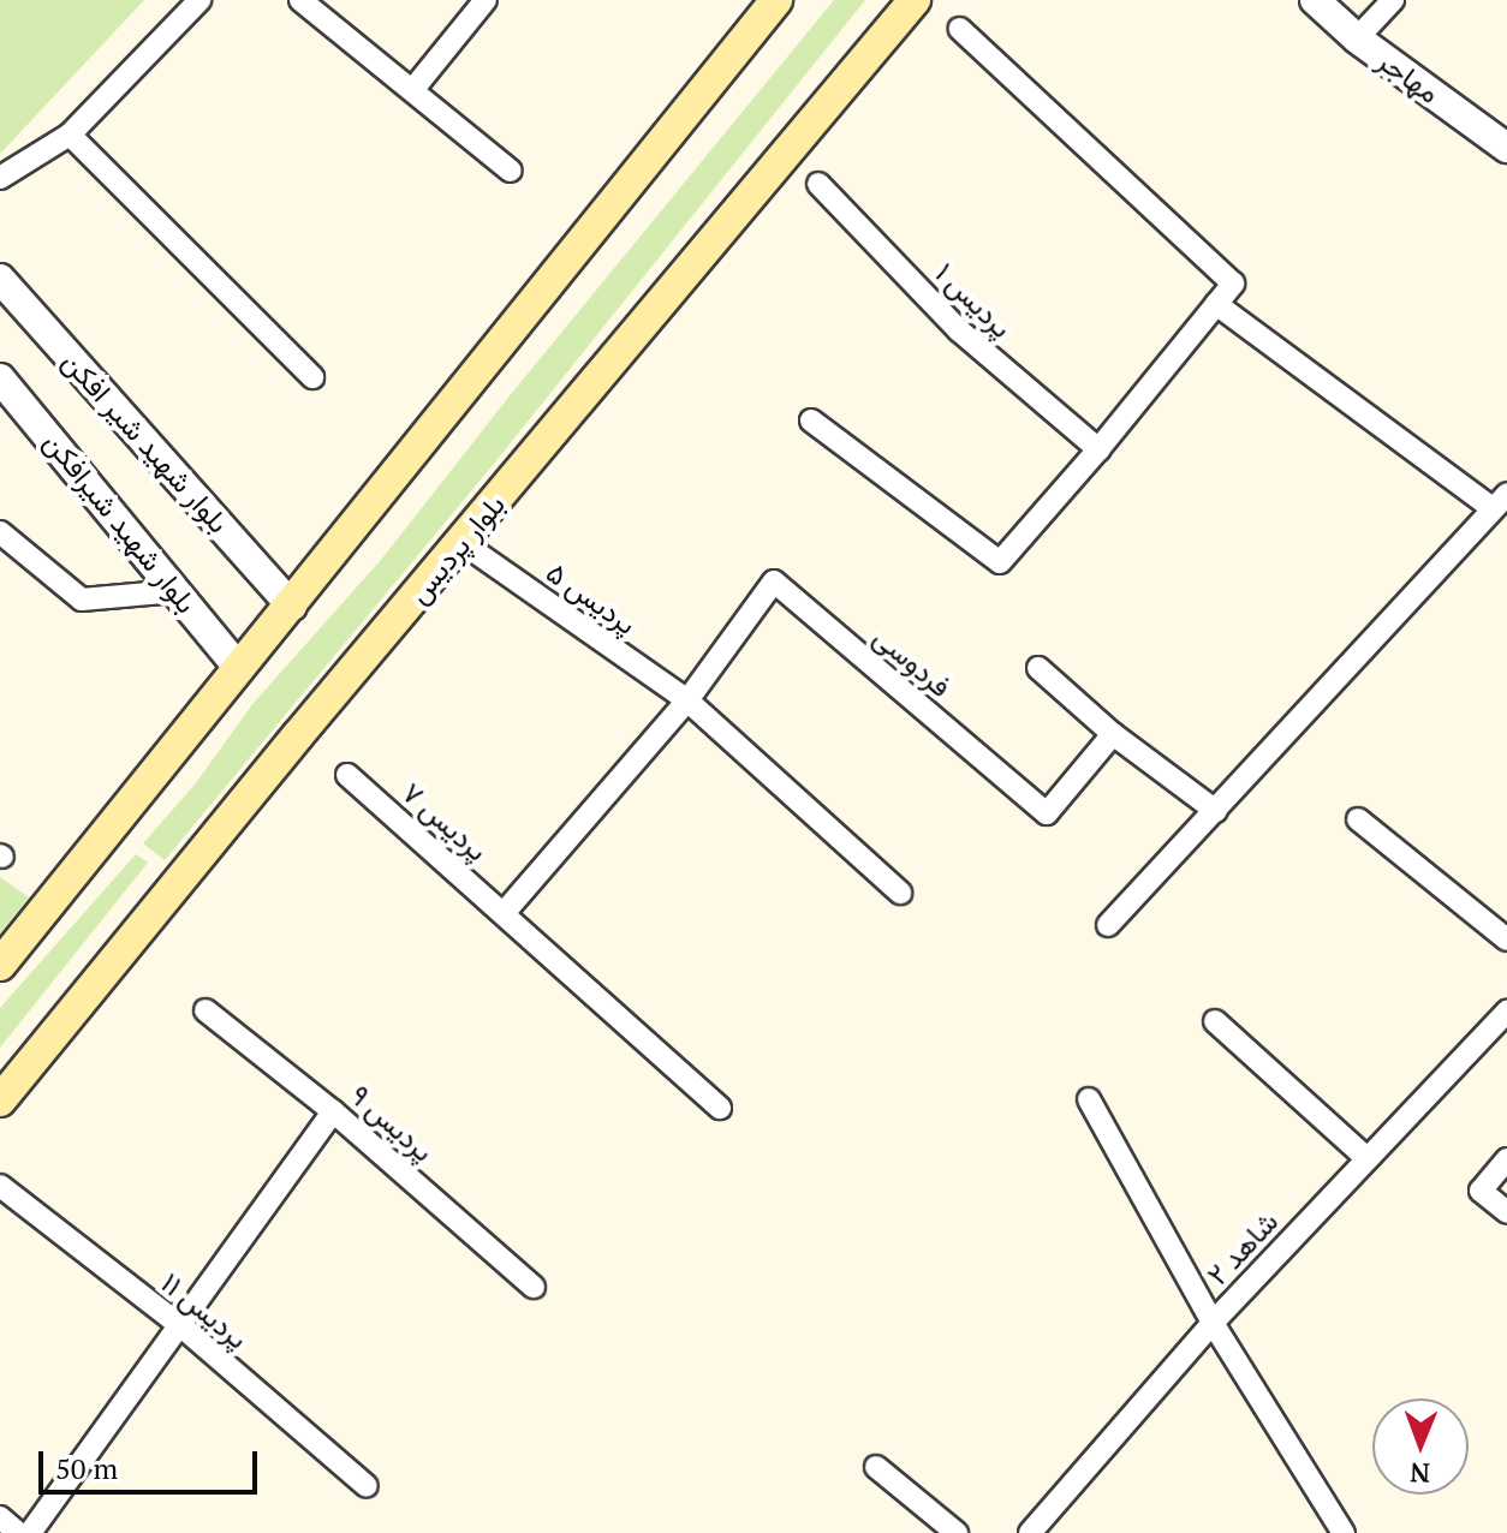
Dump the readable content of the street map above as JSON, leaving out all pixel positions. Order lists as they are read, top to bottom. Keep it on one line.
{"streets":{"main road":["بلوار پردیس"],"street":["مهاجر","پردیس ۱","بلوار شهید شیر افکن","بلوار شهید شیرافکن","پردیس ۵","فردوسی","پردیس ۷","پردیس ۹","شاهد ۲","پردیس ۱۱"]},"crossings":[["بلوار پردیس","پردیس ۵"],["پردیس ۵","فردوسی"]],"scale_bar":"50 m","north":"bottom"}
